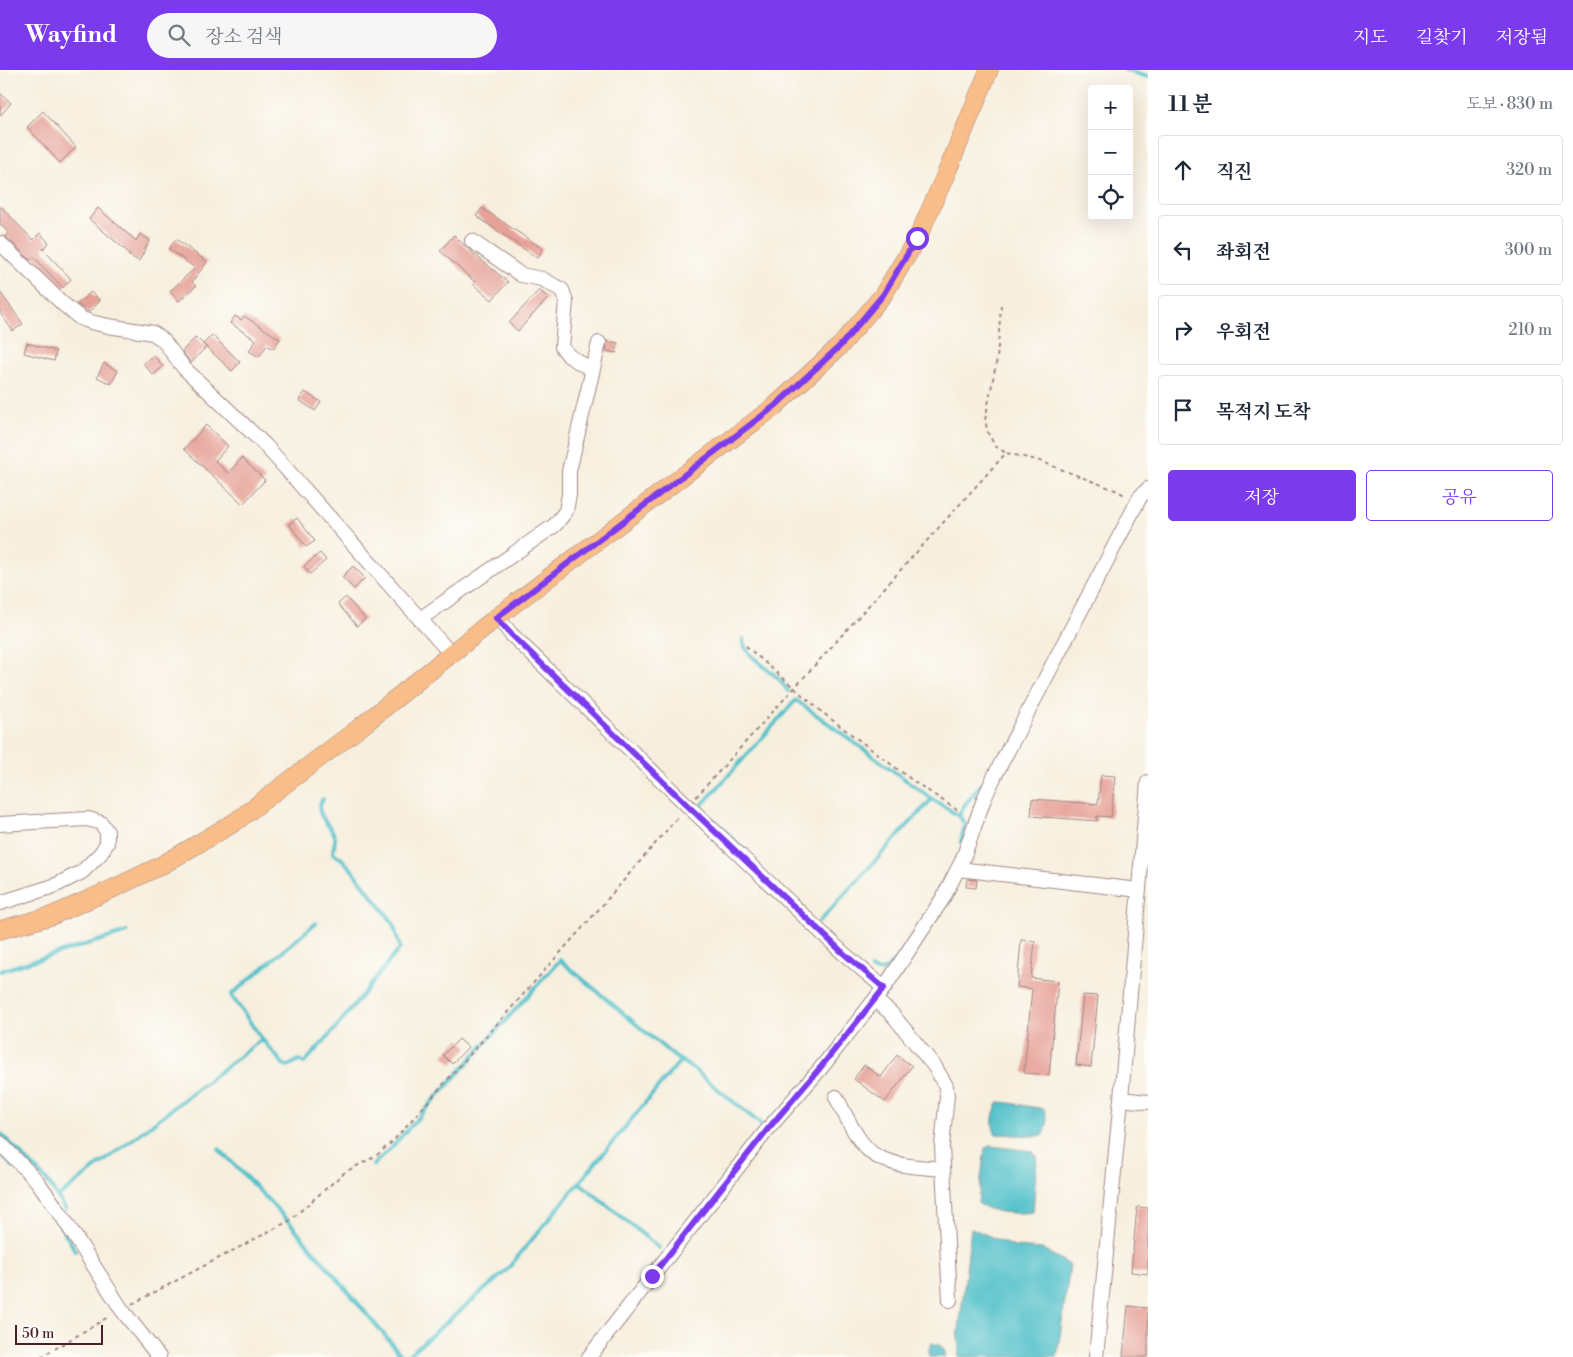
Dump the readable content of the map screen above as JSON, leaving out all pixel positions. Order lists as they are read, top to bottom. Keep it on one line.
{"scale_bar":"50 m","page":{"header":"Wayfind","search":"장소 검색","nav":["지도","길찾기","저장됨"],"heading":["11 분","도보 · 830 m"],"map_buttons":["+","−"],"list":[["직진","320 m"],["좌회전","300 m"],["우회전","210 m"],"목적지 도착"],"buttons":["저장","공유"],"scale":"50 m"}}
